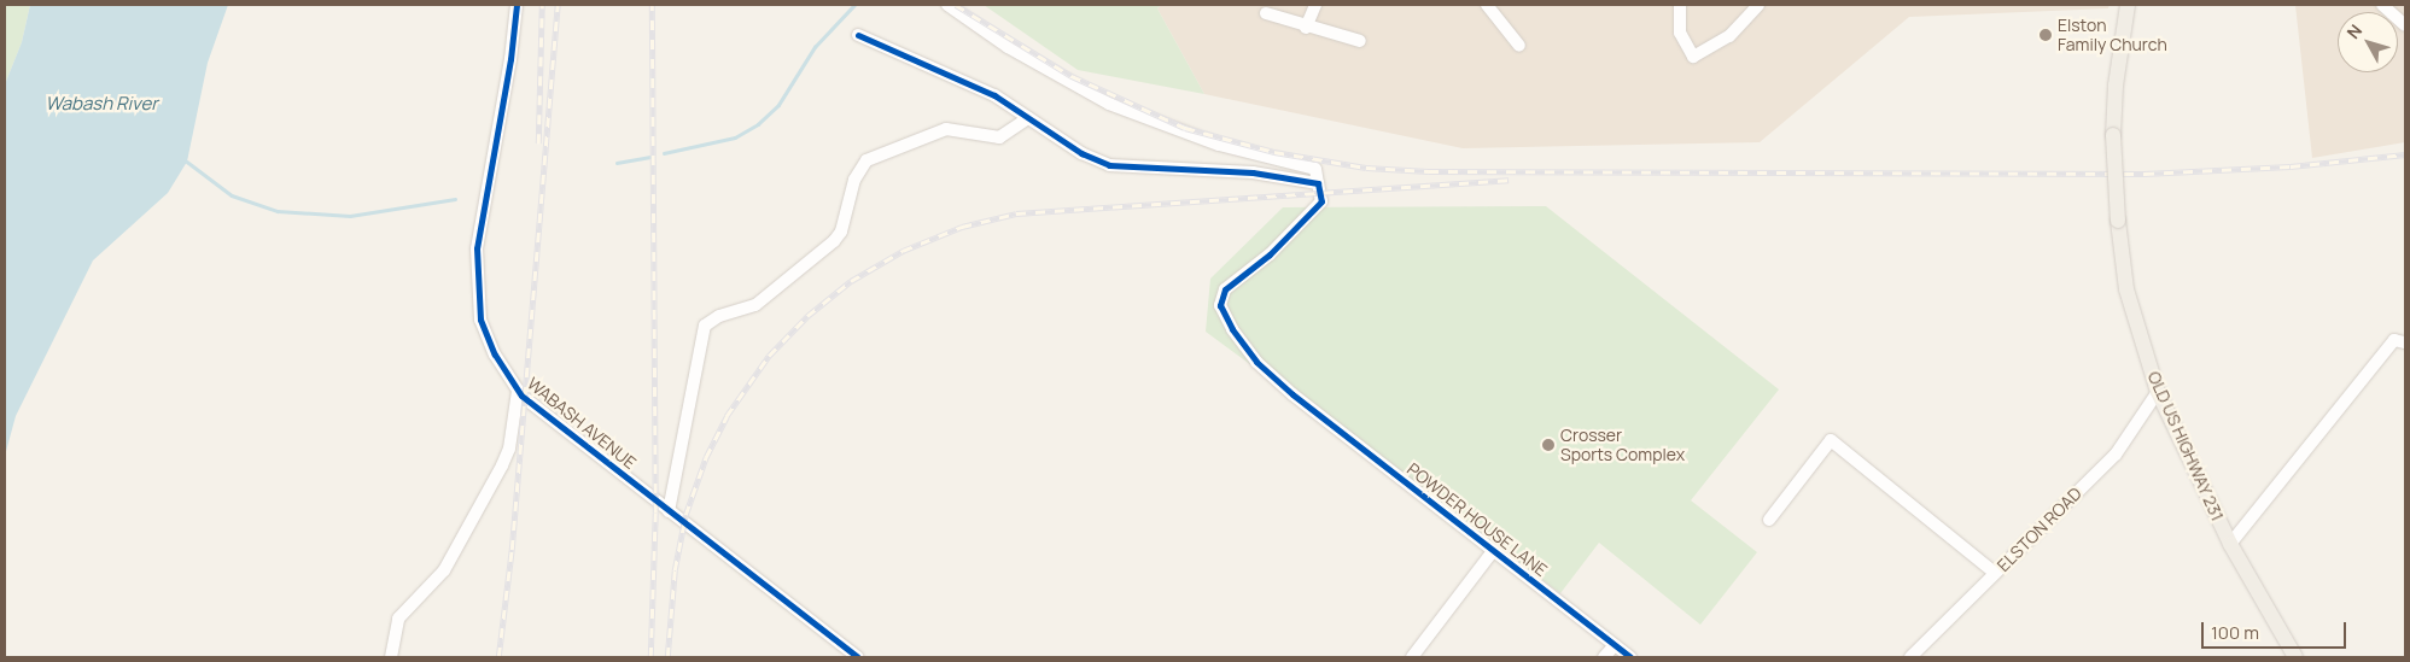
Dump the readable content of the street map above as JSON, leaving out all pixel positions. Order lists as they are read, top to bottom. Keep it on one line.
{"streets":{"main road":["OLD US HIGHWAY 231"],"street":["WABASH AVENUE","POWDER HOUSE LANE","ELSTON ROAD"]},"crossings":[["OLD US HIGHWAY 231","ELSTON ROAD"]],"water":["Wabash River"],"places":["Elston Family Church","Crosser Sports Complex"],"scale_bar":"100 m","north":"top left"}
